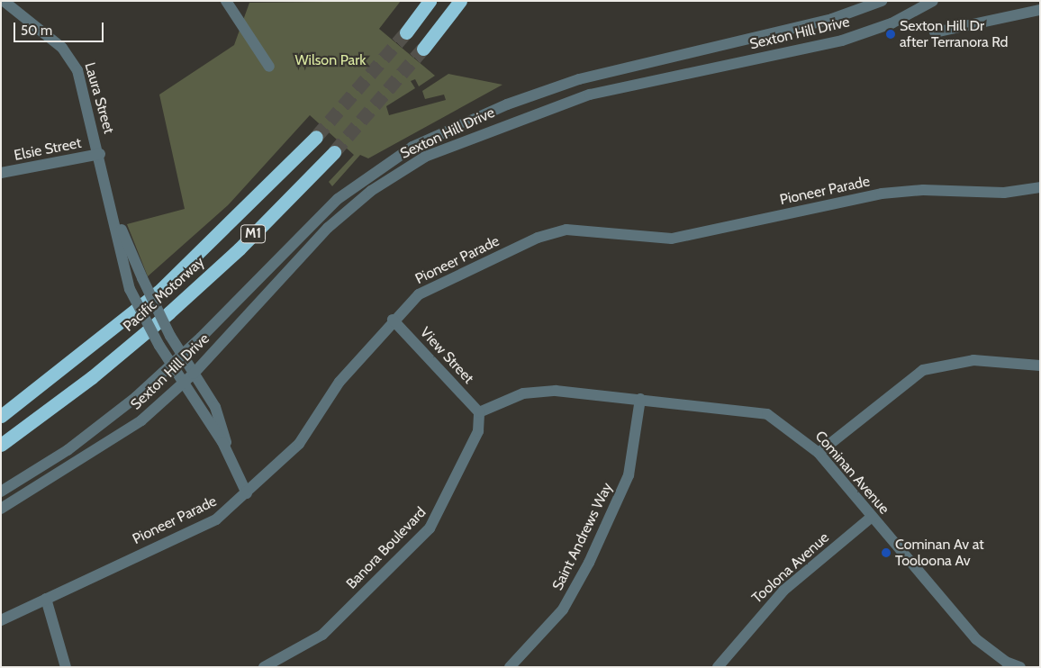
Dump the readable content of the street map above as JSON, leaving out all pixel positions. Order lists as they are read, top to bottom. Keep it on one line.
{"streets":{"highway":["M1","Pacific Motorway"],"street":["Sexton Hill Drive","Laura Street","Elsie Street","Pioneer Parade","View Street","Cominan Avenue","Saint Andrews Way","Banora Boulevard","Toolona Avenue"]},"crossings":[["Sexton Hill Drive","Laura Street"],["Laura Street","Elsie Street"],["Pioneer Parade","View Street"],["View Street","Cominan Avenue"],["View Street","Banora Boulevard"],["Cominan Avenue","Saint Andrews Way"],["Cominan Avenue","Banora Boulevard"],["Cominan Avenue","Toolona Avenue"]],"parks":["Wilson Park"],"places":["Sexton Hill Dr after Terranora Rd","Cominan Av at Tooloona Av"],"scale_bar":"50 m"}
